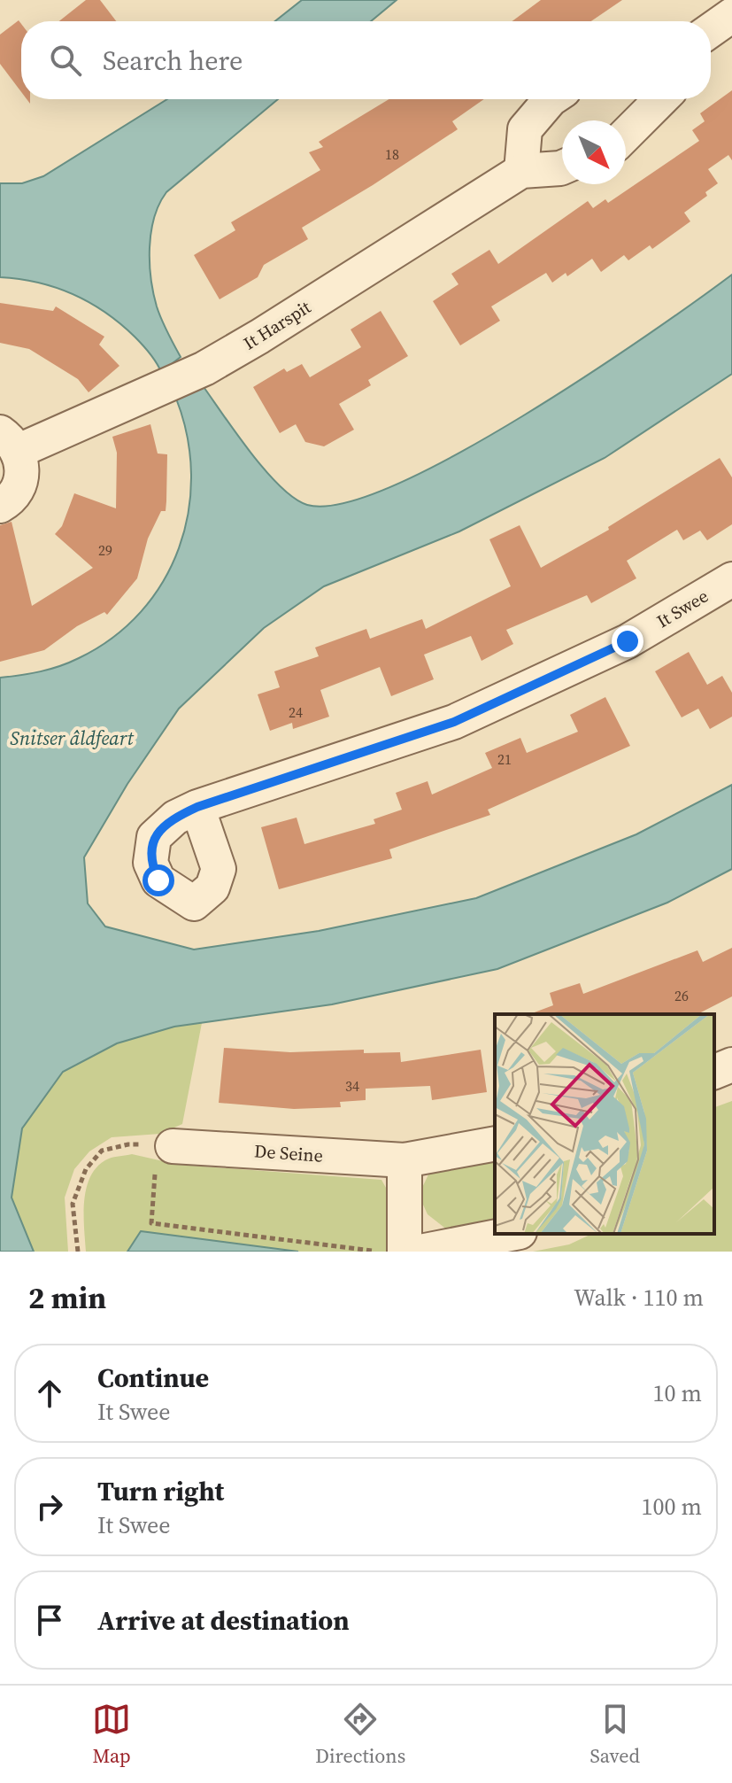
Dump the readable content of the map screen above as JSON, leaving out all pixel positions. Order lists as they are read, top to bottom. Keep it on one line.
{"streets":{"street":["It Harspit","It Swee","De Seine"]},"water":["Snitser âldfeart"],"house_numbers":["18","29","24","21","26","34"],"north":"bottom right","page":{"search":"Search here","heading":["2 min","Walk · 110 m"],"list":[["Continue","It Swee","10 m"],["Turn right","It Swee","100 m"],"Arrive at destination"],"nav":["Map","Directions","Saved"]}}
